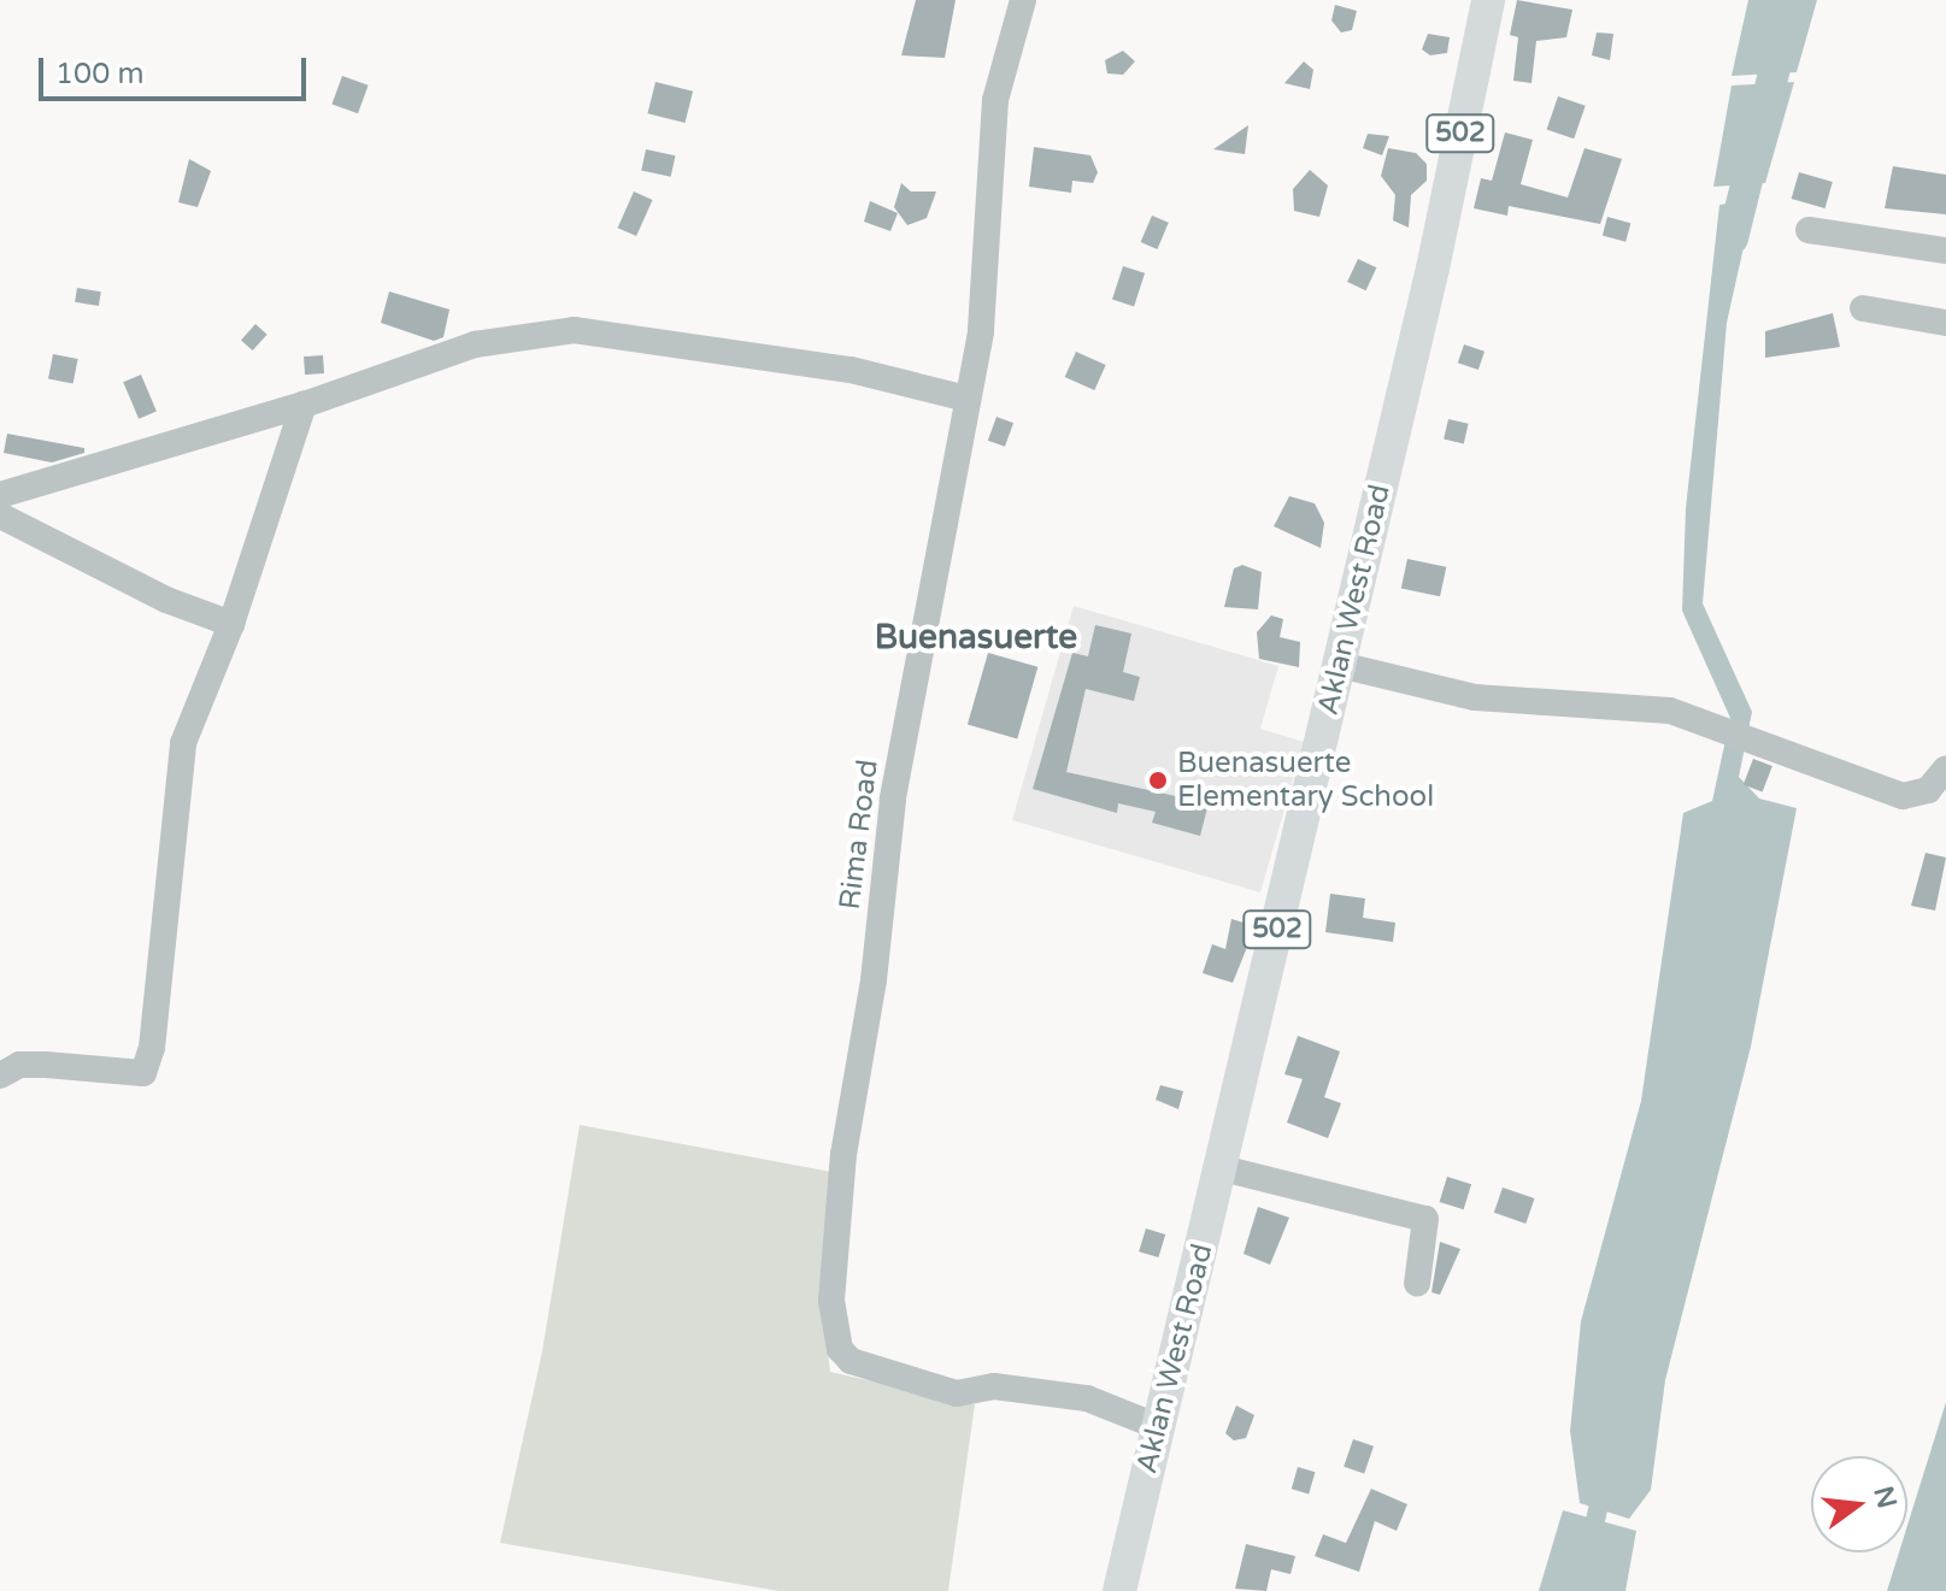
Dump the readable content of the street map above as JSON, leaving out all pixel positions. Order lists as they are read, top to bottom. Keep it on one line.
{"streets":{"main road":["502","Aklan West Road"],"street":["Rima Road"]},"crossings":[["Aklan West Road","Rima Road"]],"districts":["Buenasuerte"],"places":["Buenasuerte Elementary School"],"scale_bar":"100 m","north":"right"}
